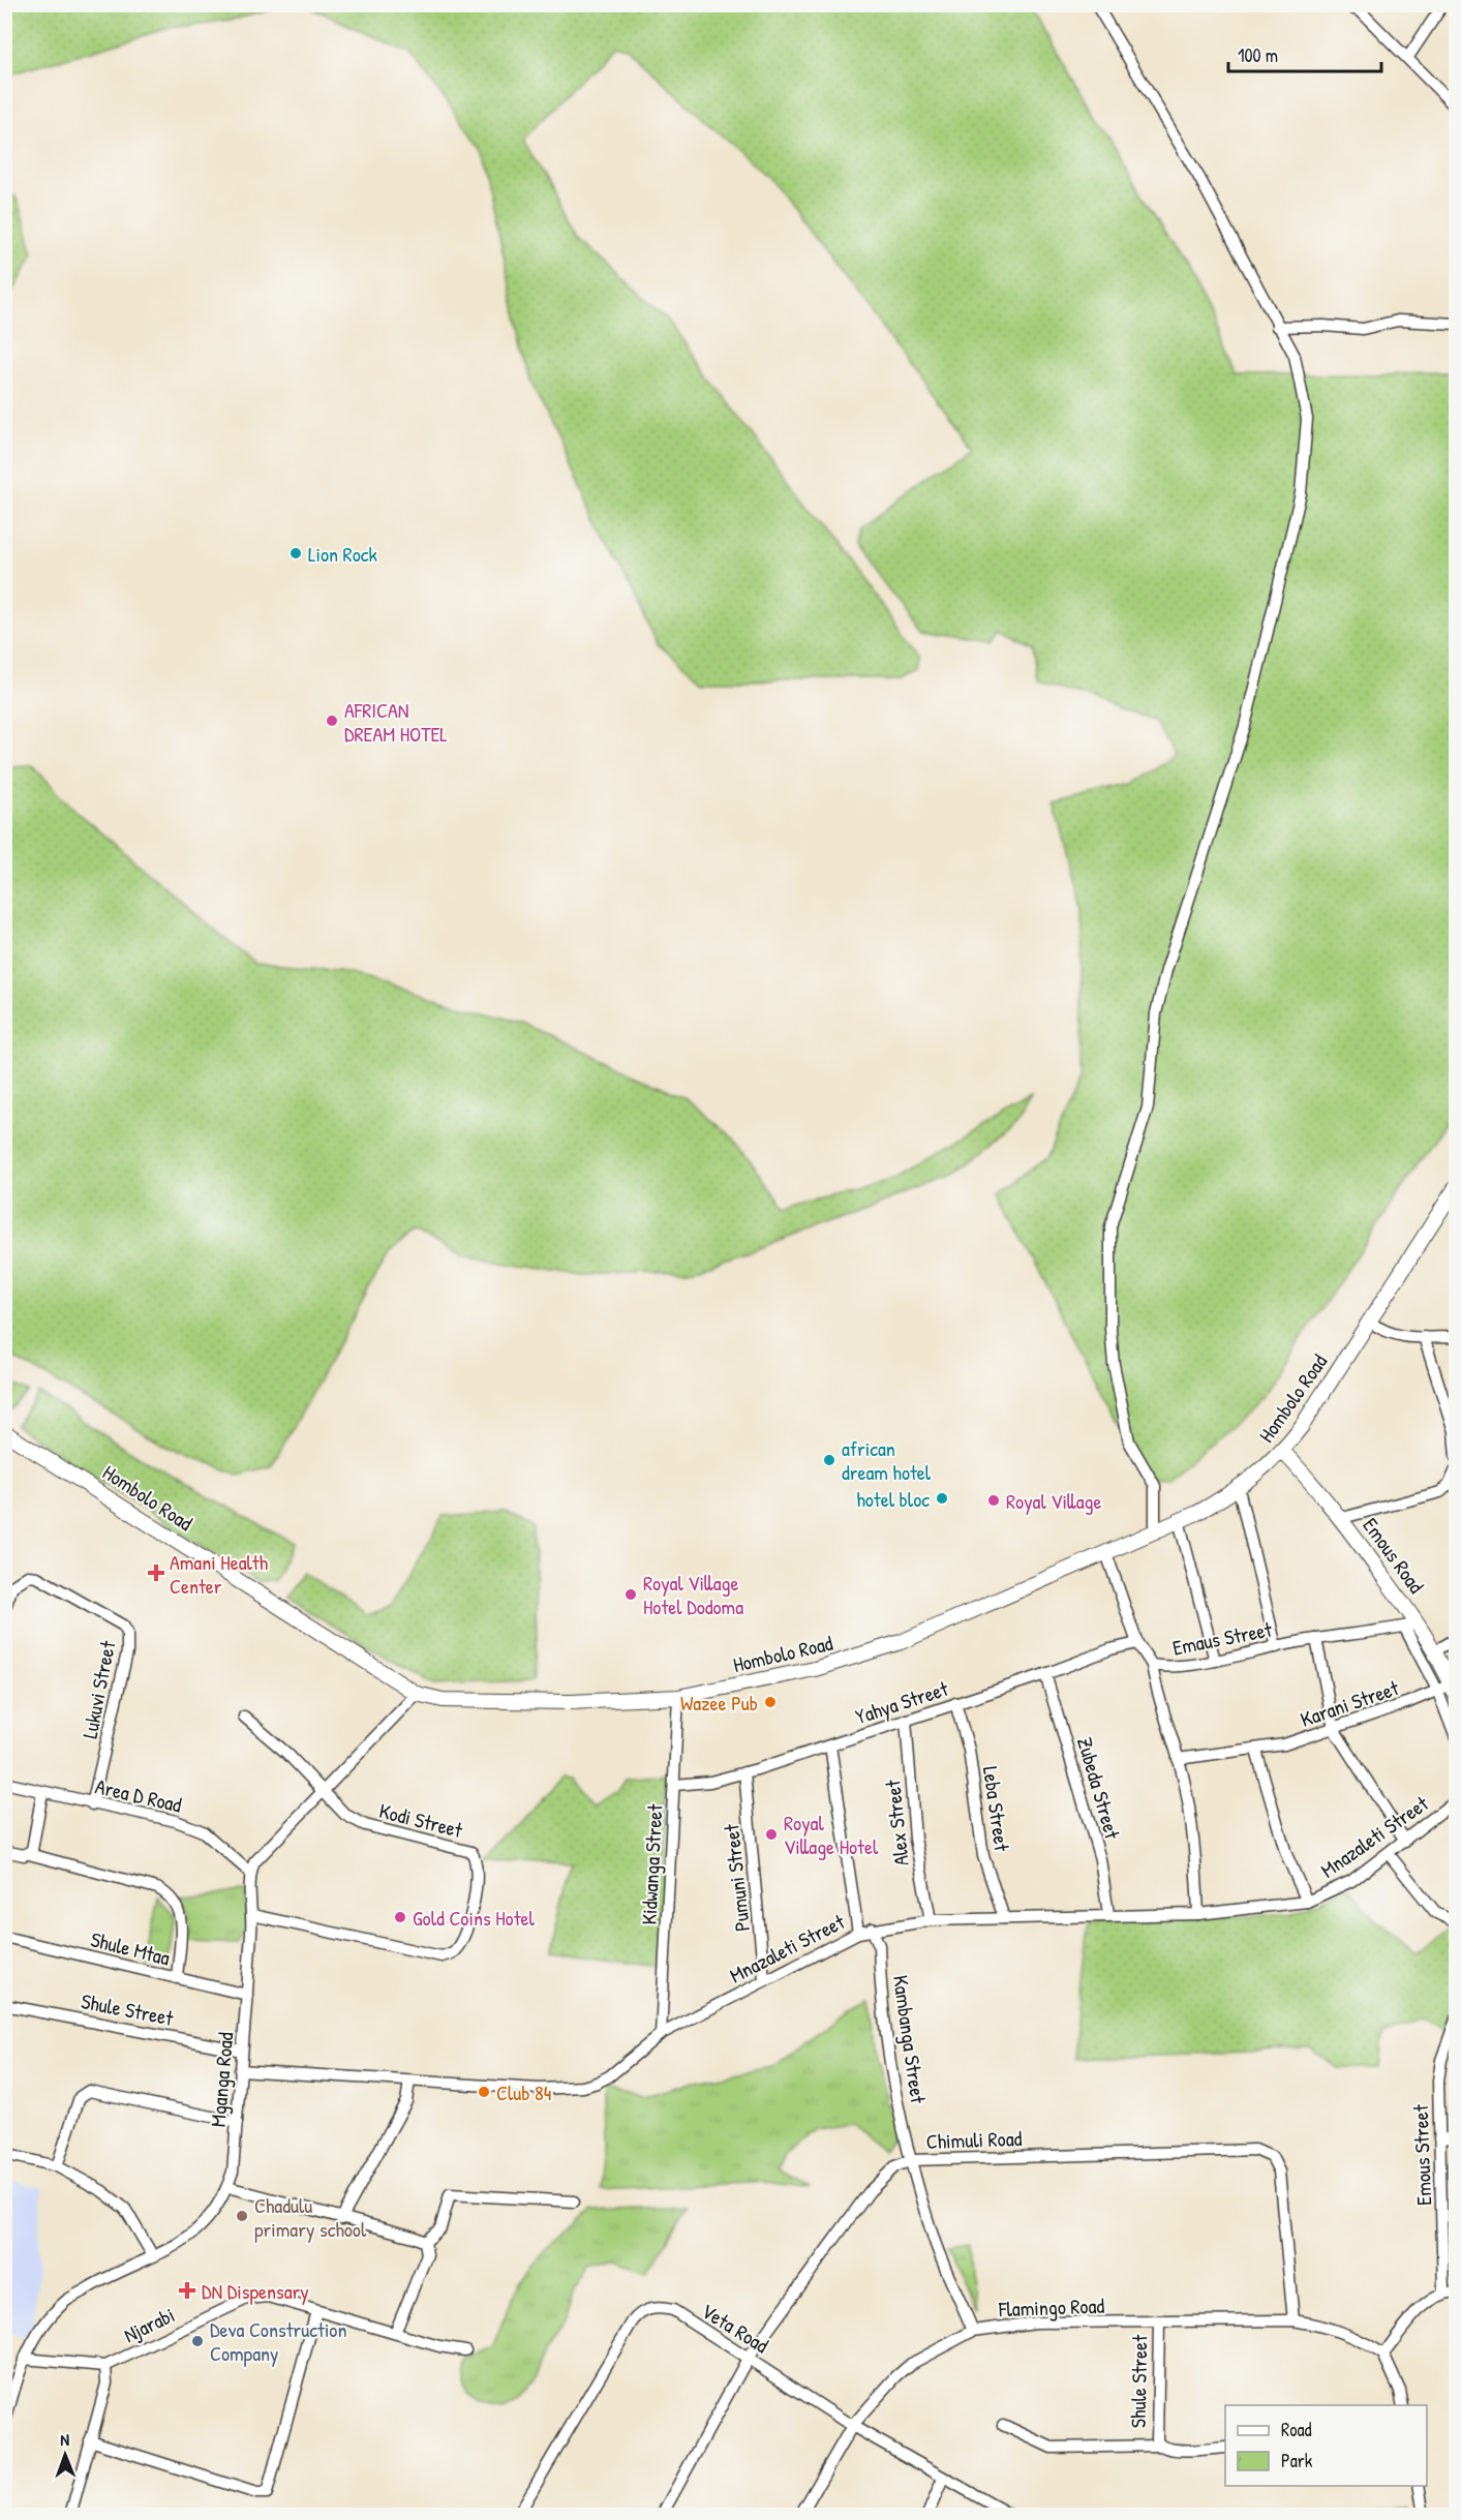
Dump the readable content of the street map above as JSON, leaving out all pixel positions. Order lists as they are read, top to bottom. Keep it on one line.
{"streets":{"street":["Hombolo Road","Emous Road","Emaus Street","Lukuvi Street","Yahya Street","Karani Street","Zubeda Street","Area D Road","Leba Street","Kodi Street","Alex Street","Mnazaleti Street","Kidwanga Street","Pumuni Street","Shule Mtaa","Shule Street","Kambanga Street","Mganga Road","Chimuli Road","Emous Street","Flamingo Road","Njarabi","Veta Road"]},"crossings":[["Hombolo Road","Emous Road"],["Hombolo Road","Emaus Street"],["Hombolo Road","Kidwanga Street"],["Emous Road","Emaus Street"],["Emous Road","Karani Street"],["Emaus Street","Yahya Street"],["Lukuvi Street","Area D Road"],["Yahya Street","Zubeda Street"],["Yahya Street","Leba Street"],["Yahya Street","Alex Street"],["Yahya Street","Kidwanga Street"],["Yahya Street","Pumuni Street"],["Zubeda Street","Mnazaleti Street"],["Area D Road","Mganga Road"],["Leba Street","Mnazaleti Street"],["Kodi Street","Mganga Road"],["Alex Street","Mnazaleti Street"],["Mnazaleti Street","Kidwanga Street"],["Mnazaleti Street","Pumuni Street"],["Mnazaleti Street","Kambanga Street"],["Mnazaleti Street","Mganga Road"],["Shule Mtaa","Mganga Road"],["Shule Street","Mganga Road"],["Shule Street","Flamingo Road"],["Kambanga Street","Chimuli Road"],["Kambanga Street","Flamingo Road"],["Chimuli Road","Flamingo Road"],["Chimuli Road","Veta Road"],["Flamingo Road","Veta Road"]],"places":{"other":["Lion Rock","AFRICAN DREAM HOTEL","african dream hotel","hotel bloc","Royal Village","Royal Village Hotel Dodoma","Wazee Pub","Royal Village Hotel","Gold Coins Hotel","Club 84","Chadulu primary school","Deva Construction Company"],"health":["Amani Health Center","DN Dispensary"]},"legend":["Road","Park"],"scale_bar":"100 m","north":"top"}
